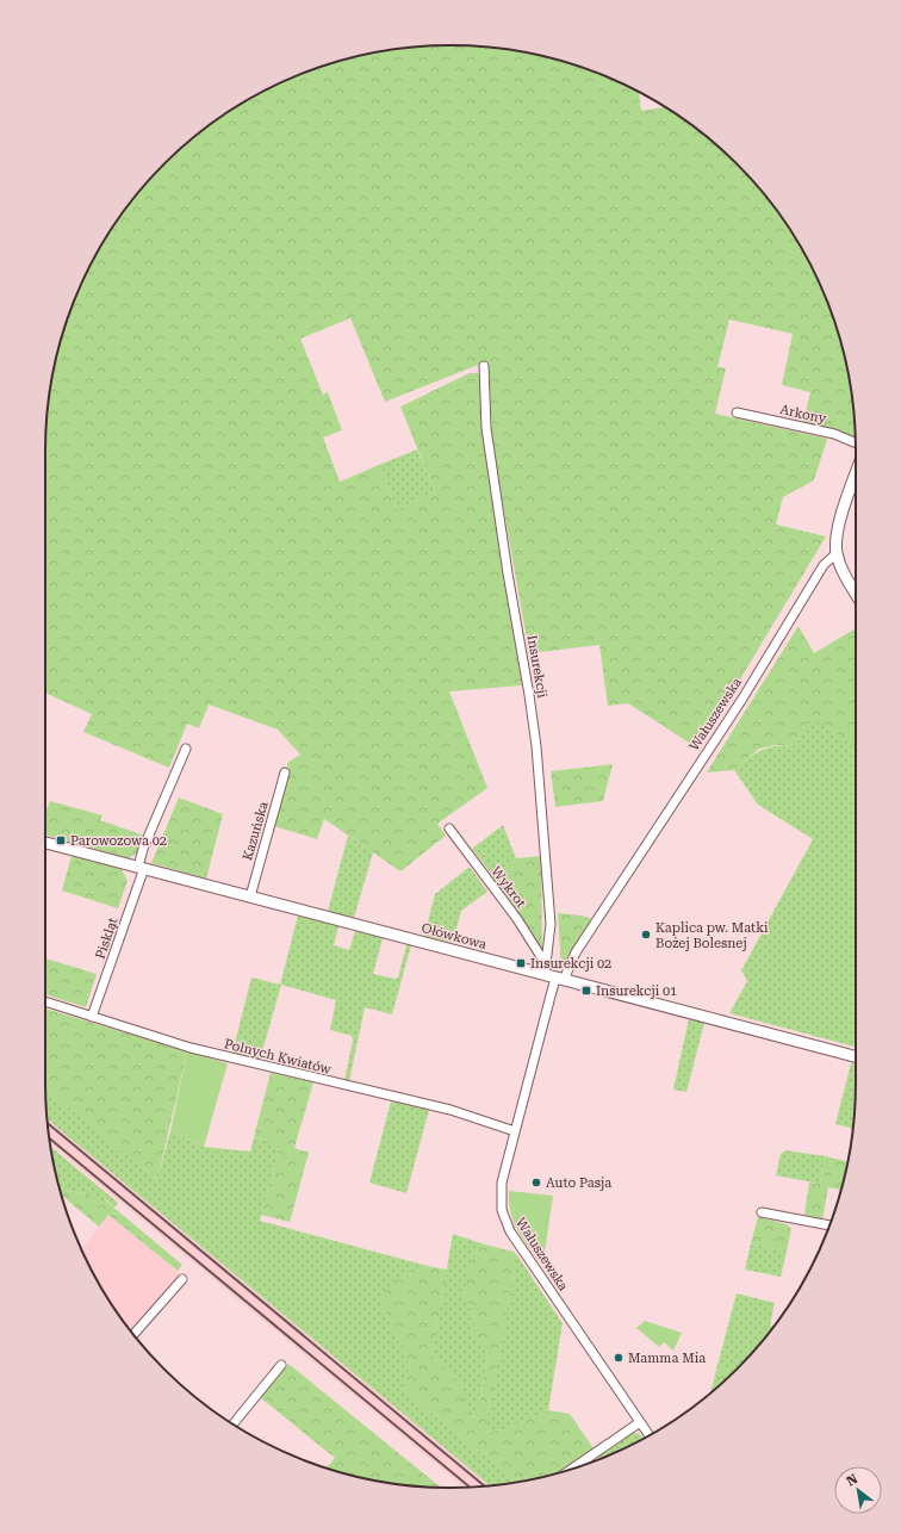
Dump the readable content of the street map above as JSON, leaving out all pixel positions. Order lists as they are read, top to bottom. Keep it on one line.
{"streets":{"street":["Arkony","Insurekcji","Wałuszewska","Kazuńska","Wykrot","Ołówkowa","Piskląt","Polnych Kwiatów"]},"crossings":[["Insurekcji","Wałuszewska"],["Insurekcji","Wykrot"],["Insurekcji","Ołówkowa"],["Wałuszewska","Wykrot"],["Wałuszewska","Ołówkowa"],["Wałuszewska","Polnych Kwiatów"],["Kazuńska","Ołówkowa"],["Wykrot","Ołówkowa"],["Ołówkowa","Piskląt"],["Piskląt","Polnych Kwiatów"]],"places":{"transit":["Parowozowa 02","Insurekcji 02","Insurekcji 01"],"other":["Kaplica pw. Matki Bożej Bolesnej","Auto Pasja","Mamma Mia"]},"north":"top left"}
